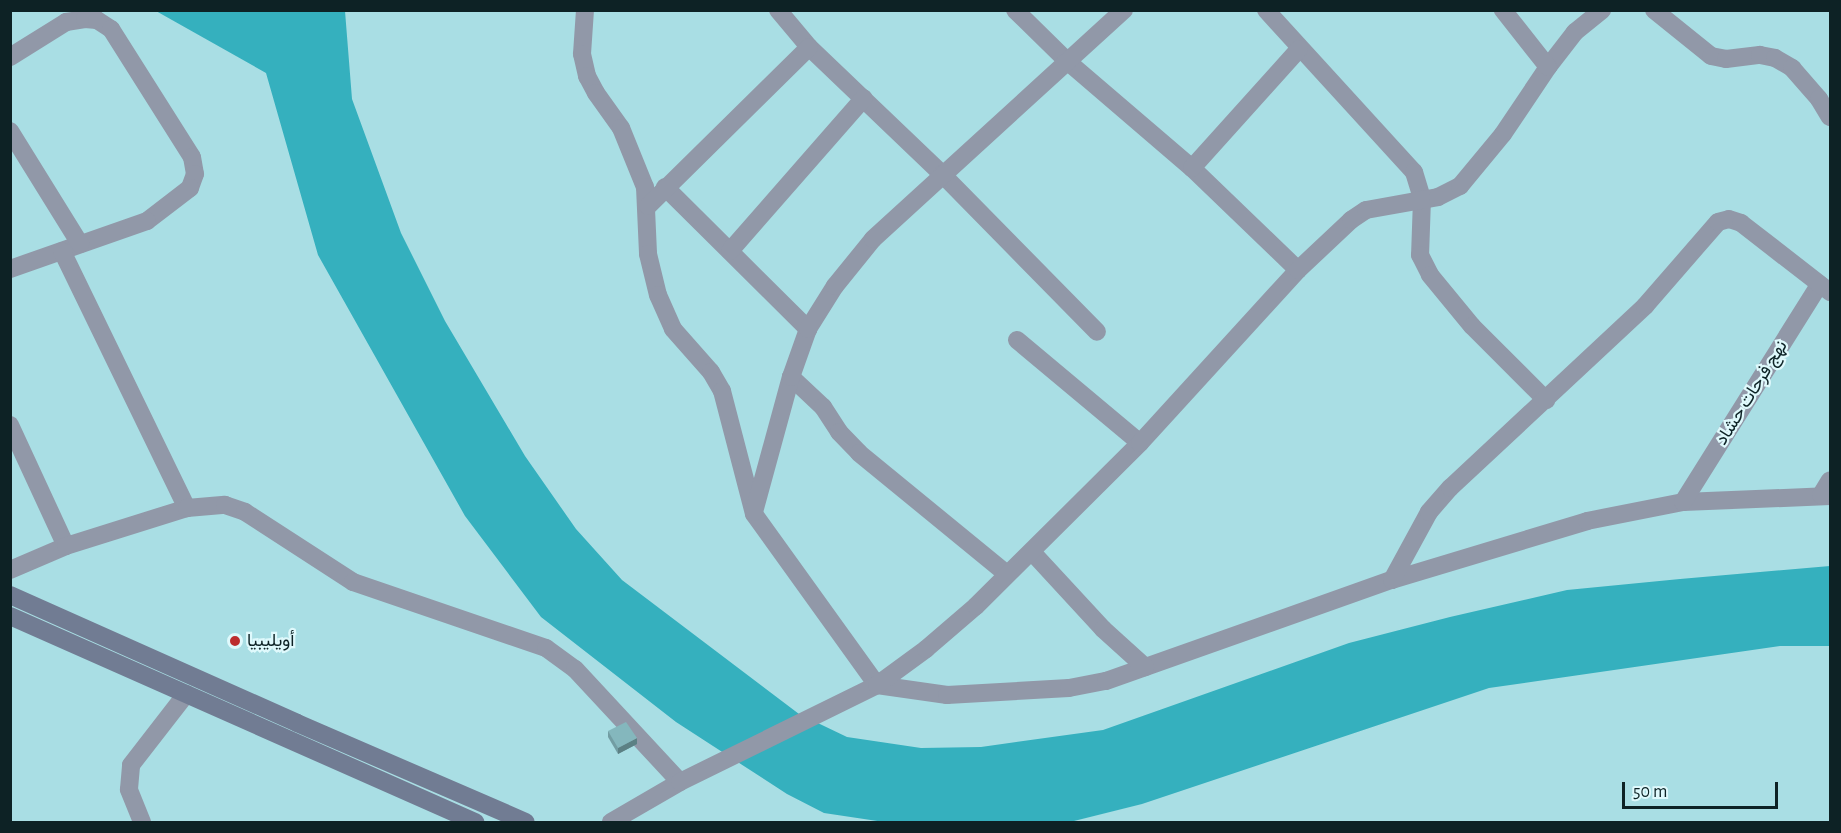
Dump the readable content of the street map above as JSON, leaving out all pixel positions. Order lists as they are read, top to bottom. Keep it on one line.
{"streets":{"street":["نهج فرحات حشاد"]},"places":["أويليبيا"],"scale_bar":"50 m"}
